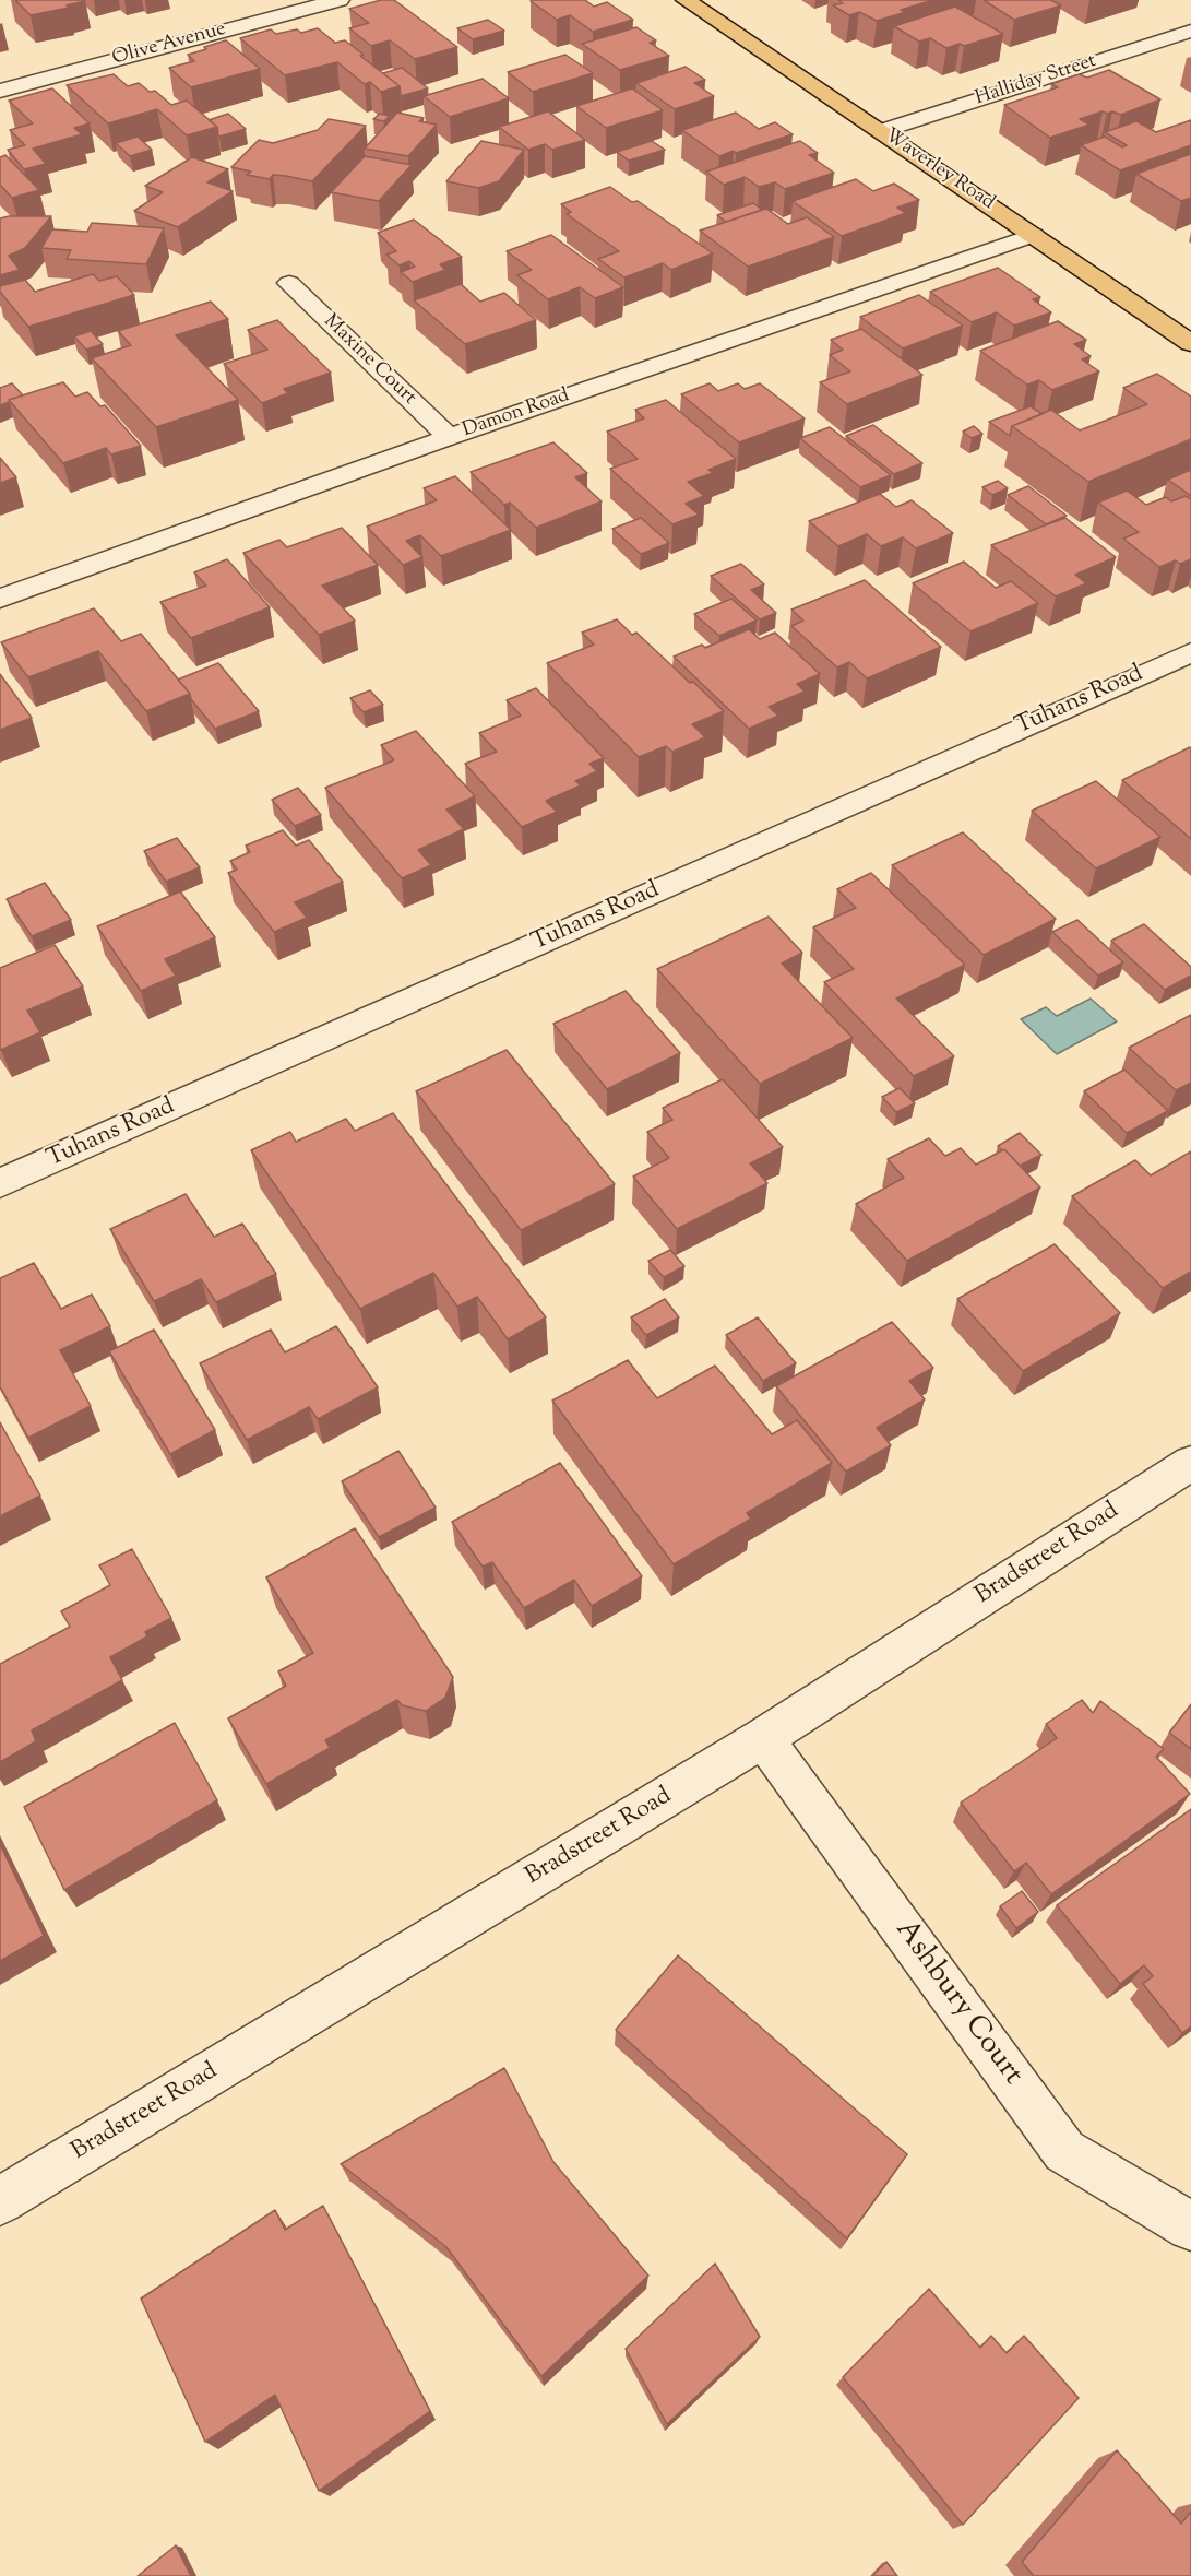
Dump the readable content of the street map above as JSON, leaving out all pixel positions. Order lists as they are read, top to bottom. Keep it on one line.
{"streets":{"main road":["Waverley Road"],"street":["Olive Avenue","Halliday Street","Maxine Court","Damon Road","Tuhans Road","Bradstreet Road","Ashbury Court"]},"crossings":[["Halliday Street","Waverley Road"],["Waverley Road","Damon Road"],["Maxine Court","Damon Road"],["Bradstreet Road","Ashbury Court"]]}
